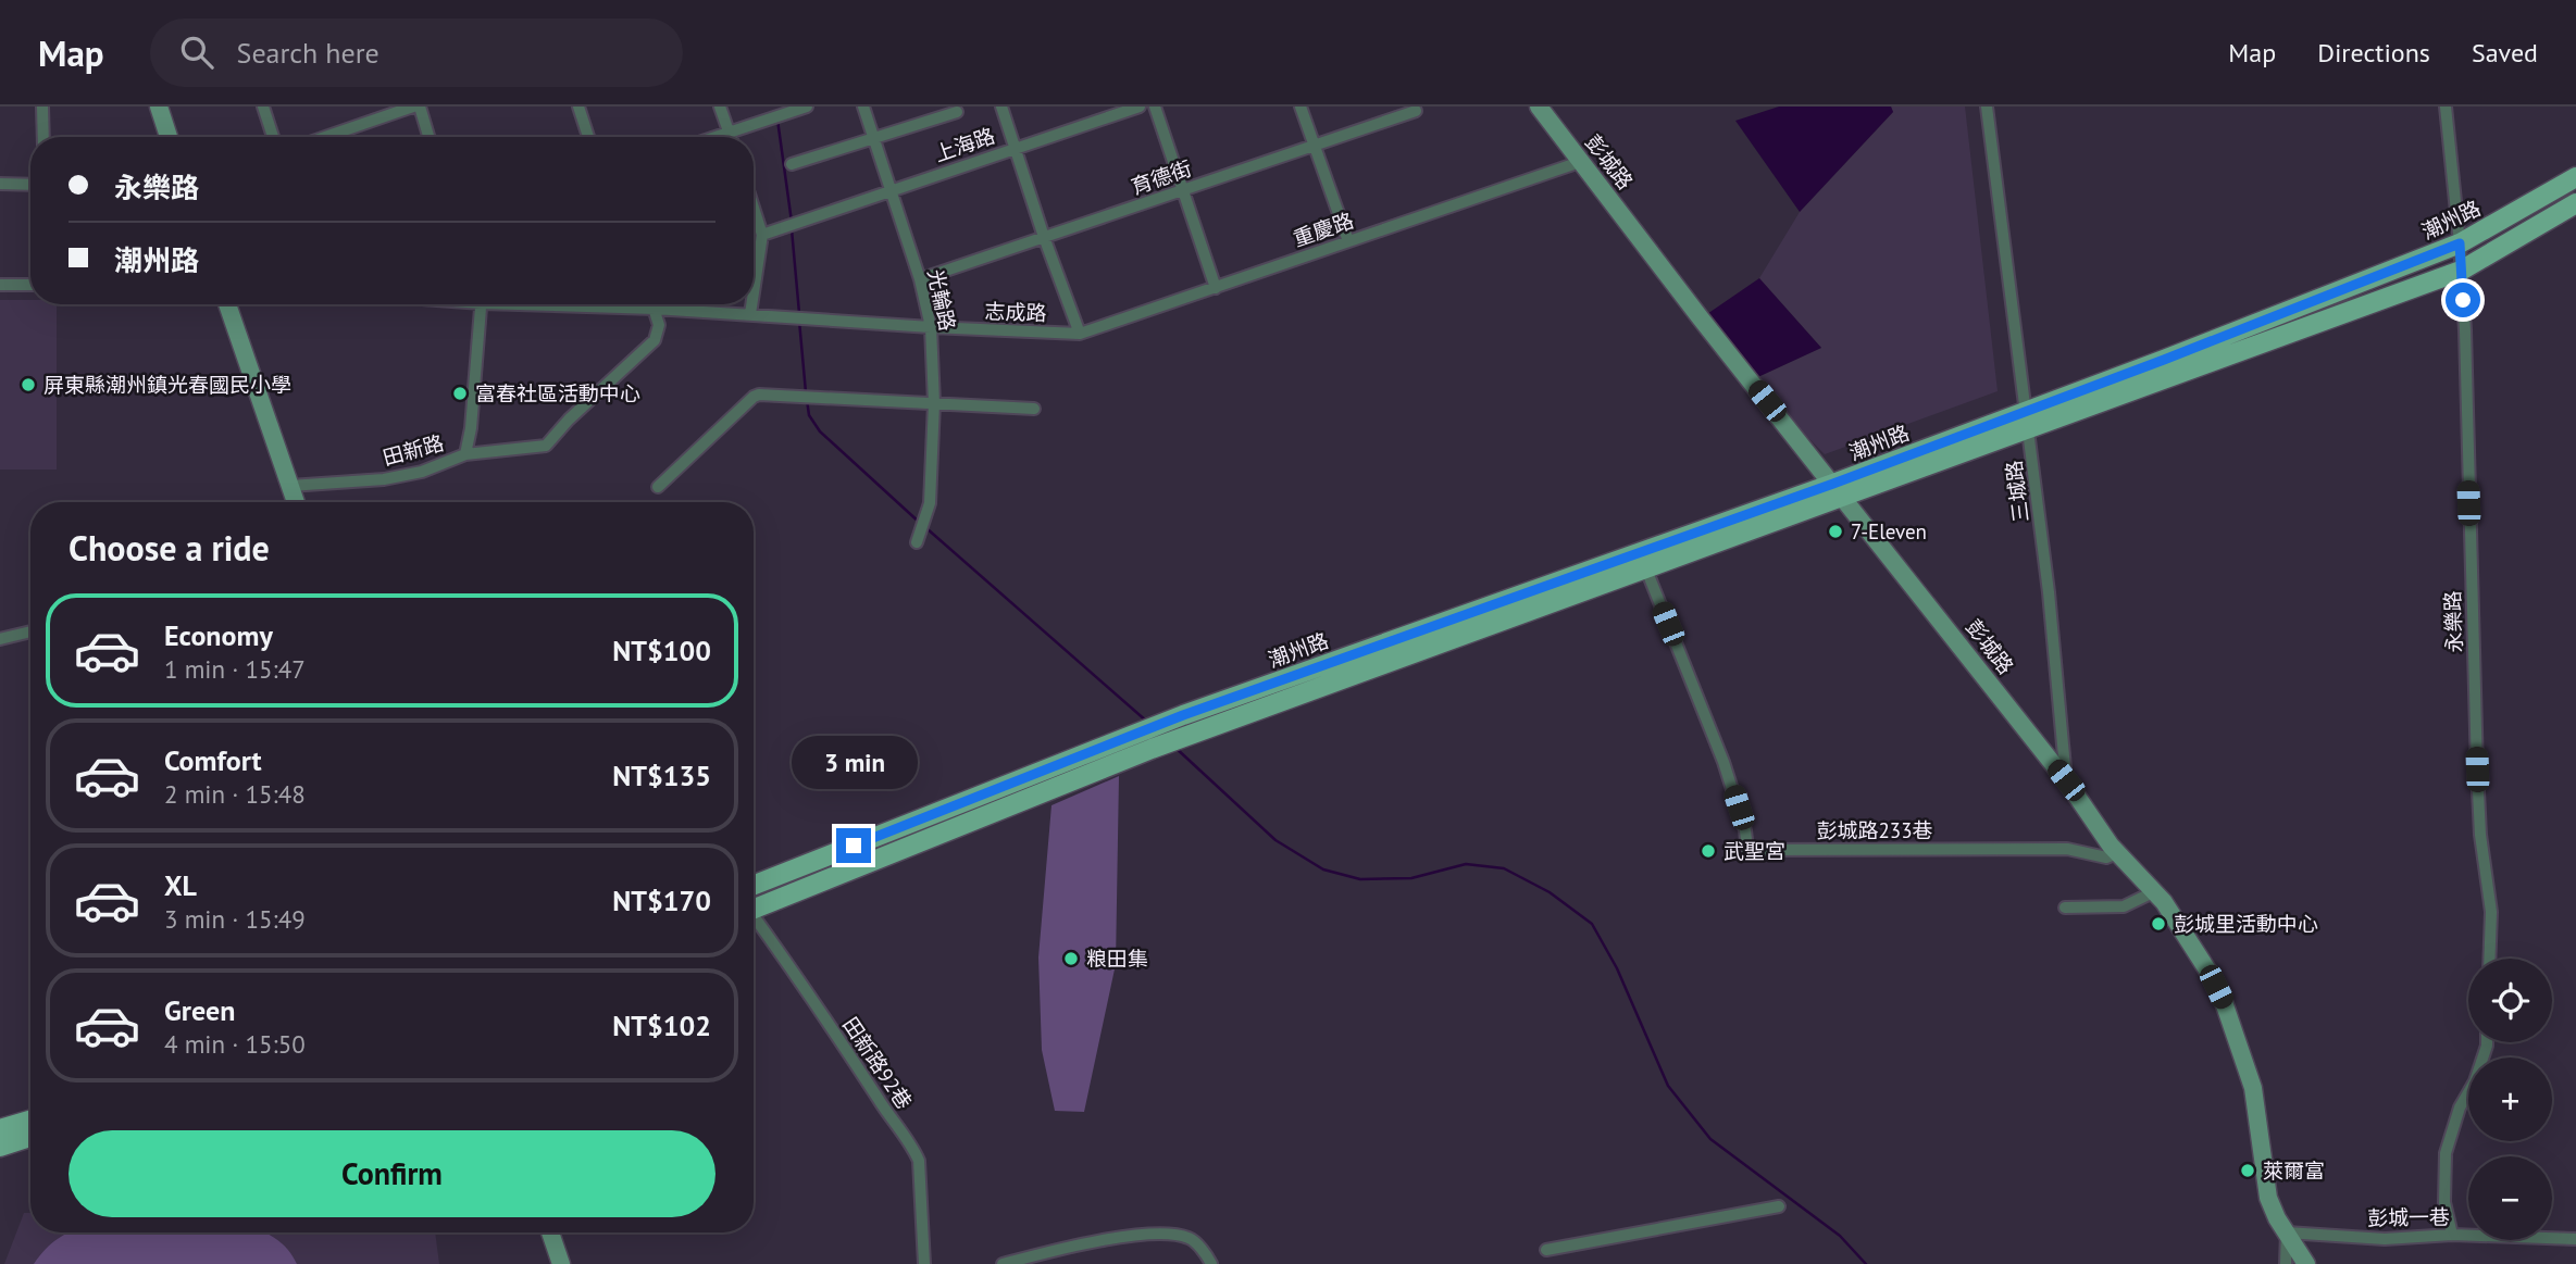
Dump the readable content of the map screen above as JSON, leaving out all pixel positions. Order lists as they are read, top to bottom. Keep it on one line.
{"streets":{"main road":["潮州路"],"street":["上海路","彭城路","育德街","重慶路","光輪路","志成路","田新路","三城路","永樂路","彭城路233巷","田新路92巷","彭城一巷"]},"crossings":[["上海路","光輪路"],["彭城路","潮州路"],["彭城路","重慶路"],["彭城路","三城路"],["彭城路","彭城路233巷"],["彭城路","彭城一巷"],["育德街","光輪路"],["潮州路","三城路"],["潮州路","永樂路"],["潮州路","彭城路233巷"],["重慶路","志成路"],["光輪路","志成路"]],"places":["屏東縣潮州鎮光春國民小學","富春社區活動中心","7-Eleven","武聖宮","彭城里活動中心","粮田集","萊爾富"],"page":{"header":"Map","search":"Search here","nav":["Map","Directions","Saved"],"banner":["永樂路","潮州路"],"heading":"Choose a ride","list":[{"name":"Economy","note":"1 min · 15:47","value":"NT$100"},{"name":"Comfort","note":"2 min · 15:48","value":"NT$135"},{"name":"XL","note":"3 min · 15:49","value":"NT$170"},{"name":"Green","note":"4 min · 15:50","value":"NT$102"}],"bubble":"3 min","map_buttons":["+","−"],"buttons":"Confirm"}}
